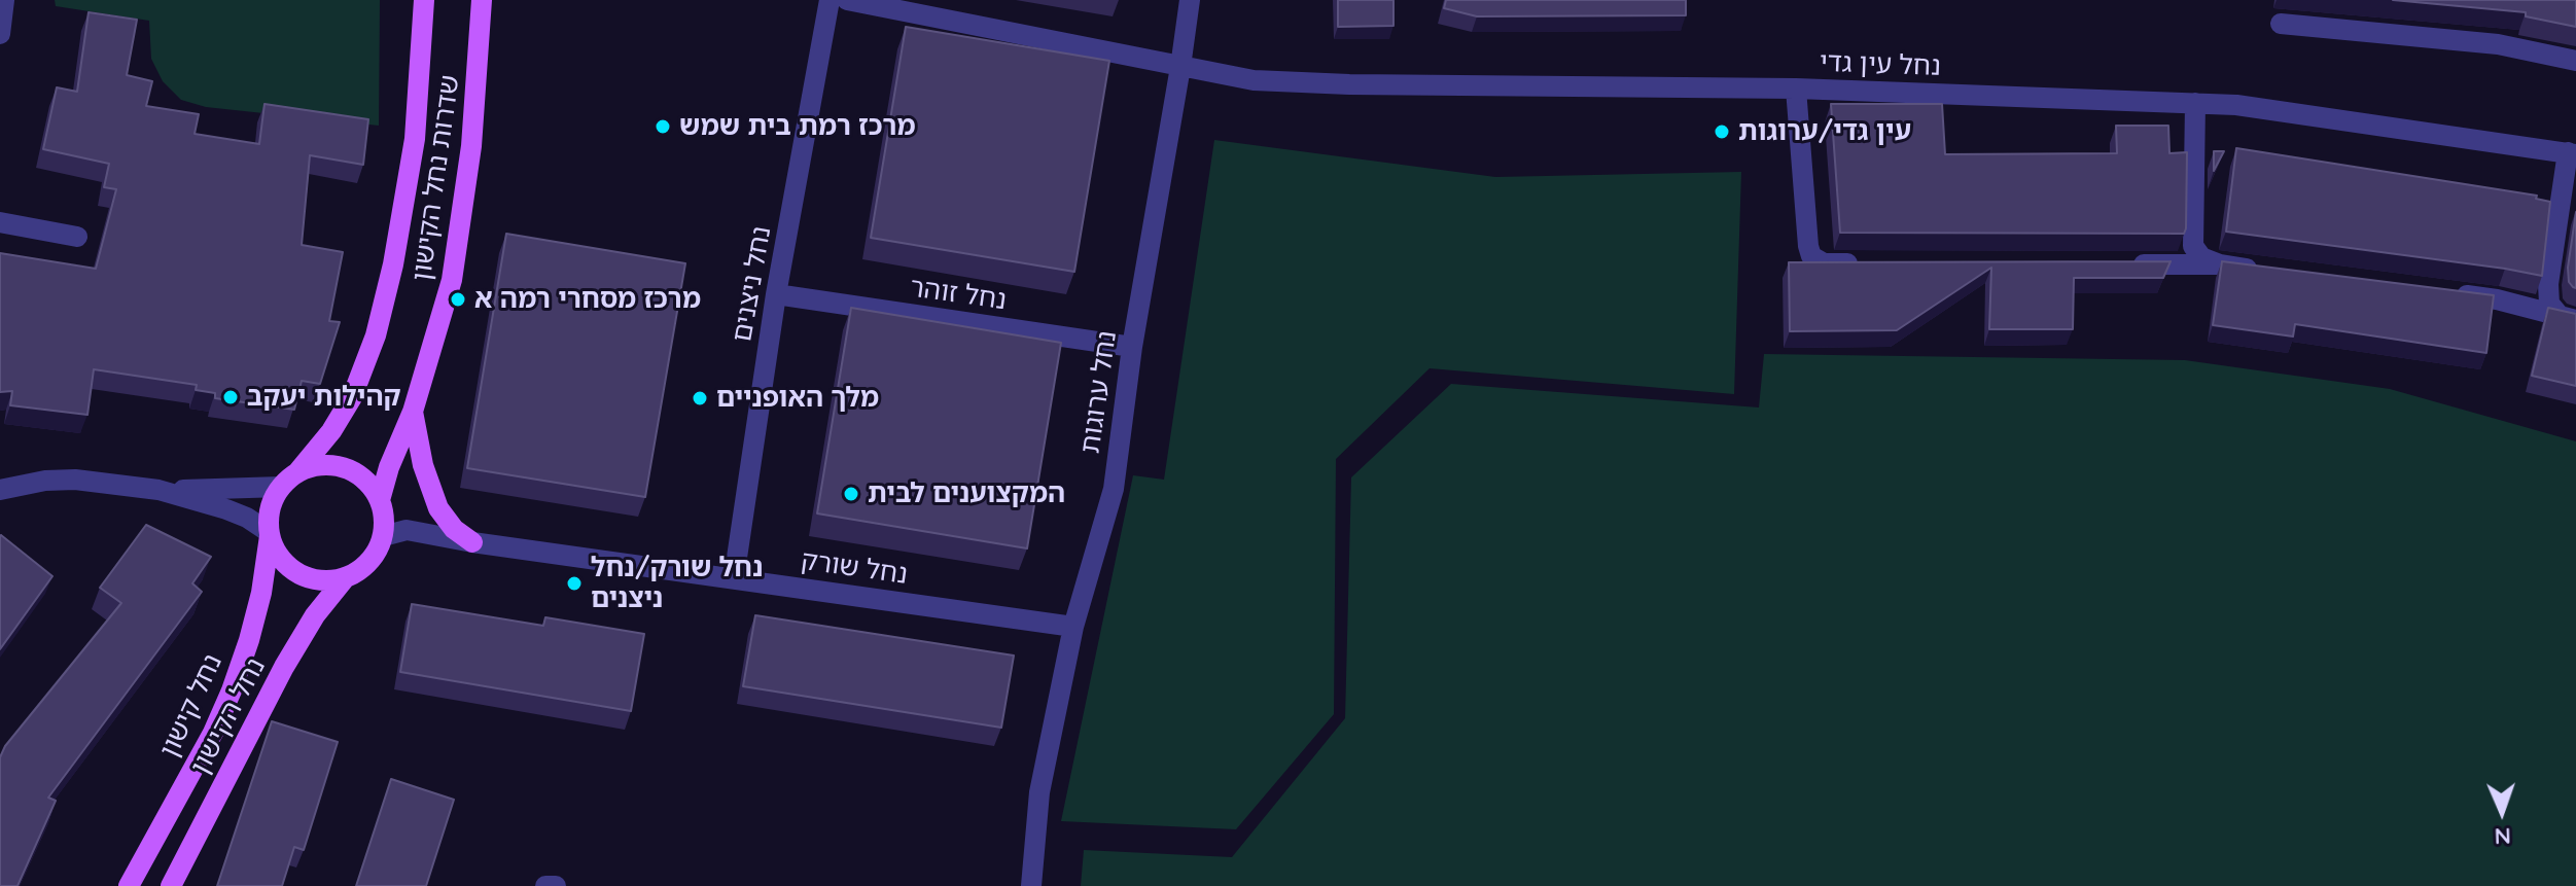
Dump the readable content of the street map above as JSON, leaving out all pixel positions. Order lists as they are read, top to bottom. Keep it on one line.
{"streets":{"main road":["שדרות נחל הקישון","נחל קישון","נחל הקישון"],"street":["נחל עין גדי","נחל ניצנים","נחל זוהר","נחל ערוגות","נחל שורק"]},"crossings":[["נחל עין גדי","נחל ערוגות"],["שדרות נחל הקישון","נחל שורק"],["שדרות נחל הקישון","נחל קישון"],["שדרות נחל הקישון","נחל הקישון"],["נחל ניצנים","נחל זוהר"],["נחל ניצנים","נחל שורק"],["נחל זוהר","נחל ערוגות"],["נחל ערוגות","נחל שורק"],["נחל שורק","נחל קישון"],["נחל שורק","נחל הקישון"],["נחל קישון","נחל הקישון"]],"places":["מרכז רמת בית שמש","עין גדי/ערוגות","מרכז מסחרי רמה א","קהילות יעקב","מלך האופניים","המקצוענים לבית","נחל שורק/נחל ניצנים"],"north":"bottom"}
